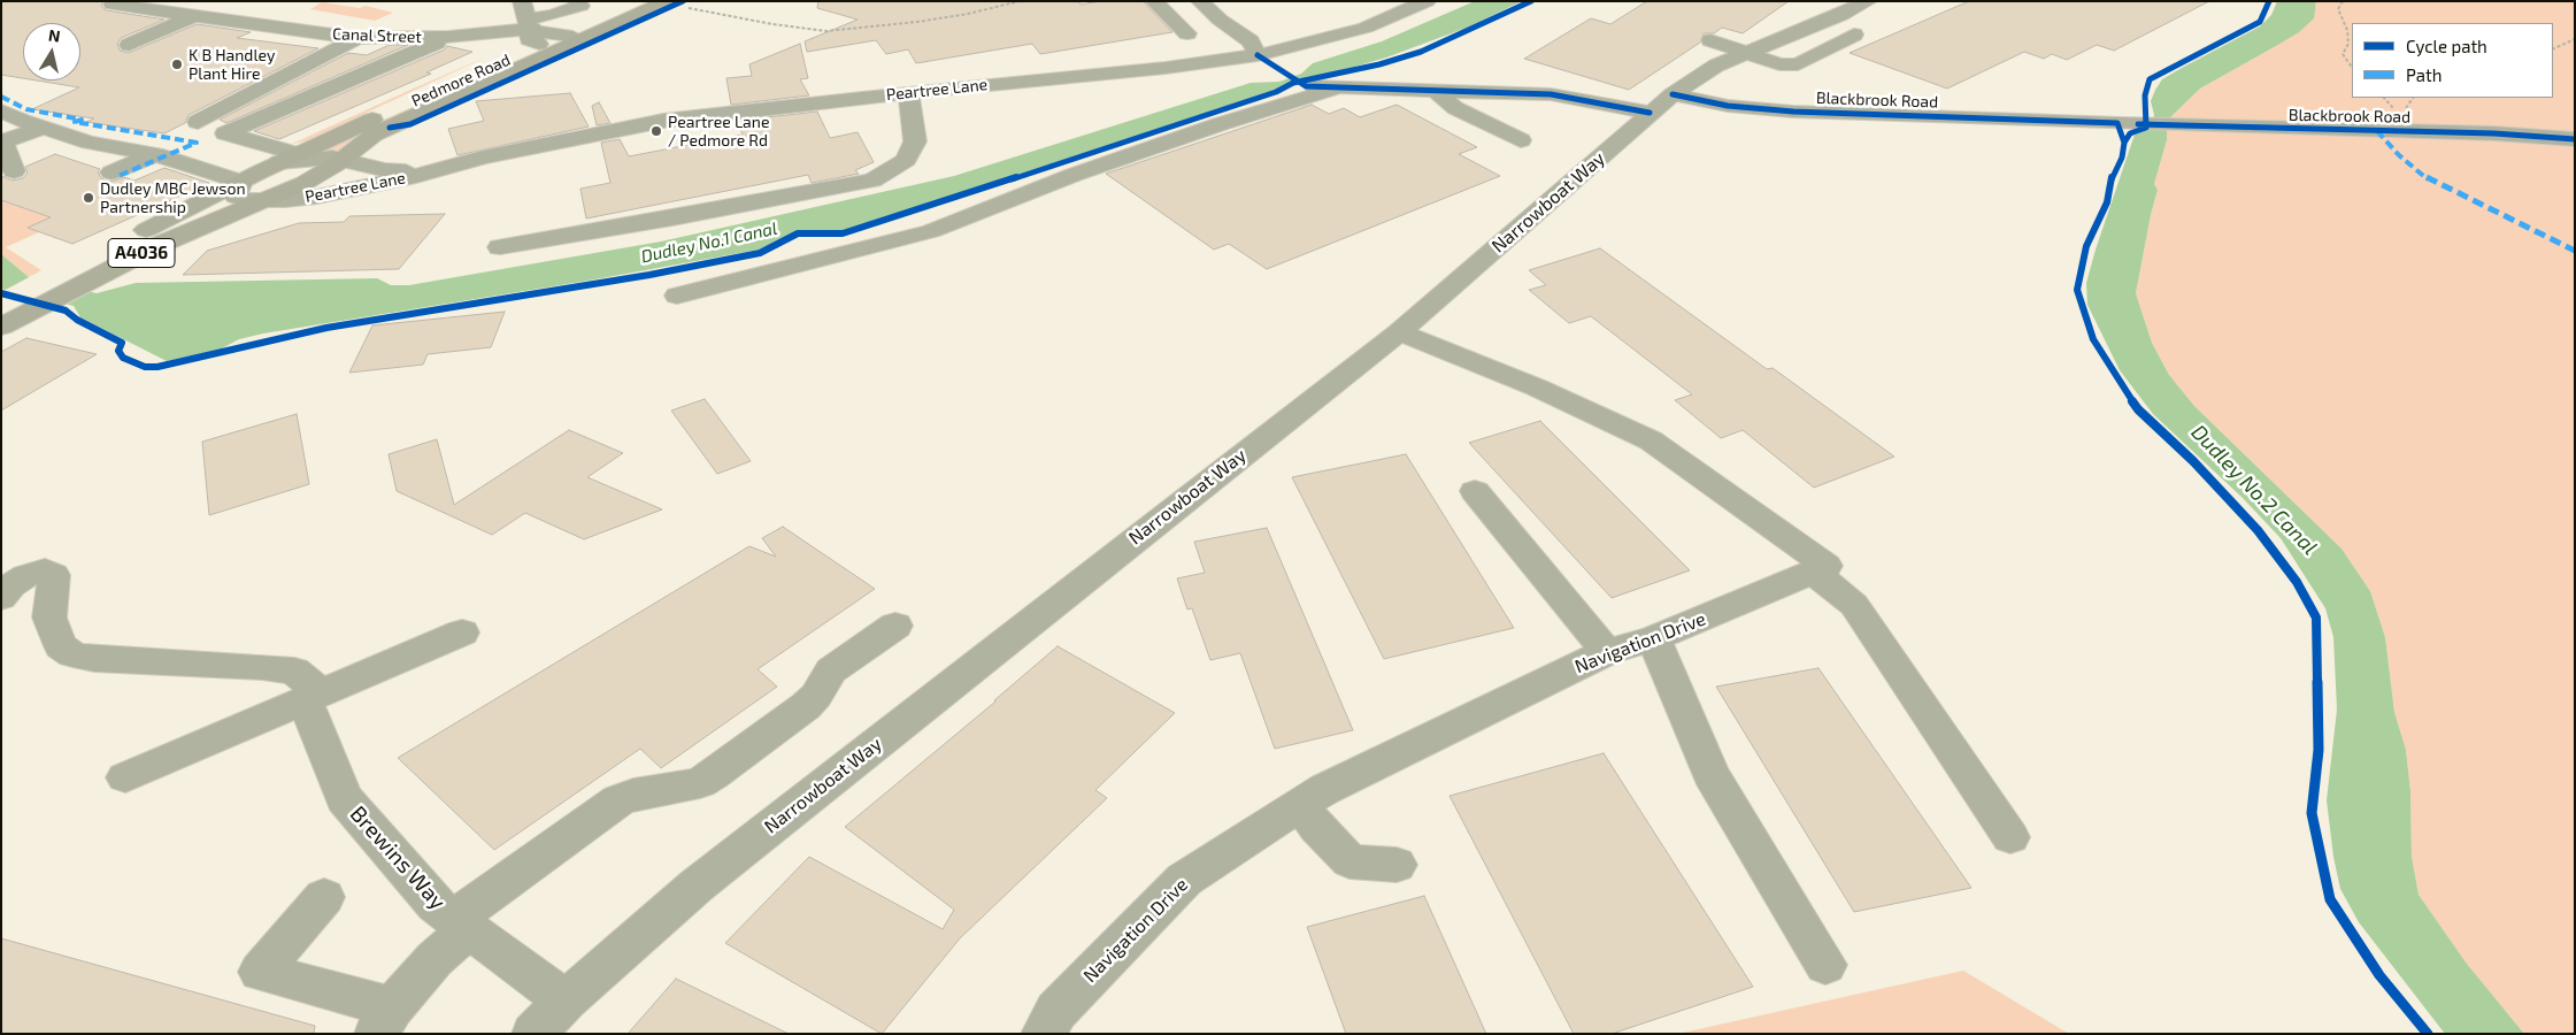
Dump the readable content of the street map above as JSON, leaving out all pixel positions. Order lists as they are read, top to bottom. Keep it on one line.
{"streets":{"highway":["Pedmore Road","A4036"],"street":["Canal Street","Peartree Lane","Blackbrook Road","Narrowboat Way","Navigation Drive","Brewins Way"]},"crossings":[["Canal Street","Pedmore Road"],["Pedmore Road","Peartree Lane"],["Pedmore Road","A4036"],["Peartree Lane","A4036"],["Blackbrook Road","Narrowboat Way"],["Narrowboat Way","Brewins Way"]],"water":["Dudley No.1 Canal","Dudley No.2 Canal"],"places":["K B Handley Plant Hire","Peartree Lane / Pedmore Rd","Dudley MBC Jewson Partnership"],"legend":["Cycle path","Path"],"north":"top"}
